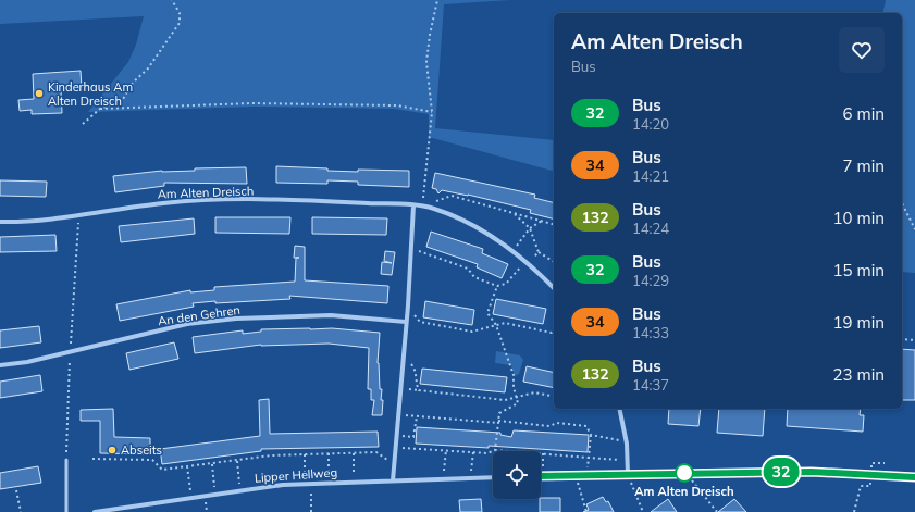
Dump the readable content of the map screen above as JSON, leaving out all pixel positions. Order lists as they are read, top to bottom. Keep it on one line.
{"streets":{"street":["Am Alten Dreisch","An den Gehren","Lipper Hellweg"]},"places":["Kinderhaus Am Alten Dreisch","Abseits","Am Alten Dreisch"],"lines":["bus line 32"],"page":{"on_map":"32","heading":["Am Alten Dreisch","Bus"],"list":[{"mark":"32","name":"Bus","note":"14:20","value":"6 min"},{"mark":"34","name":"Bus","note":"14:21","value":"7 min"},{"mark":"132","name":"Bus","note":"14:24","value":"10 min"},{"mark":"32","name":"Bus","note":"14:29","value":"15 min"},{"mark":"34","name":"Bus","note":"14:33","value":"19 min"},{"mark":"132","name":"Bus","note":"14:37","value":"23 min"}]}}
